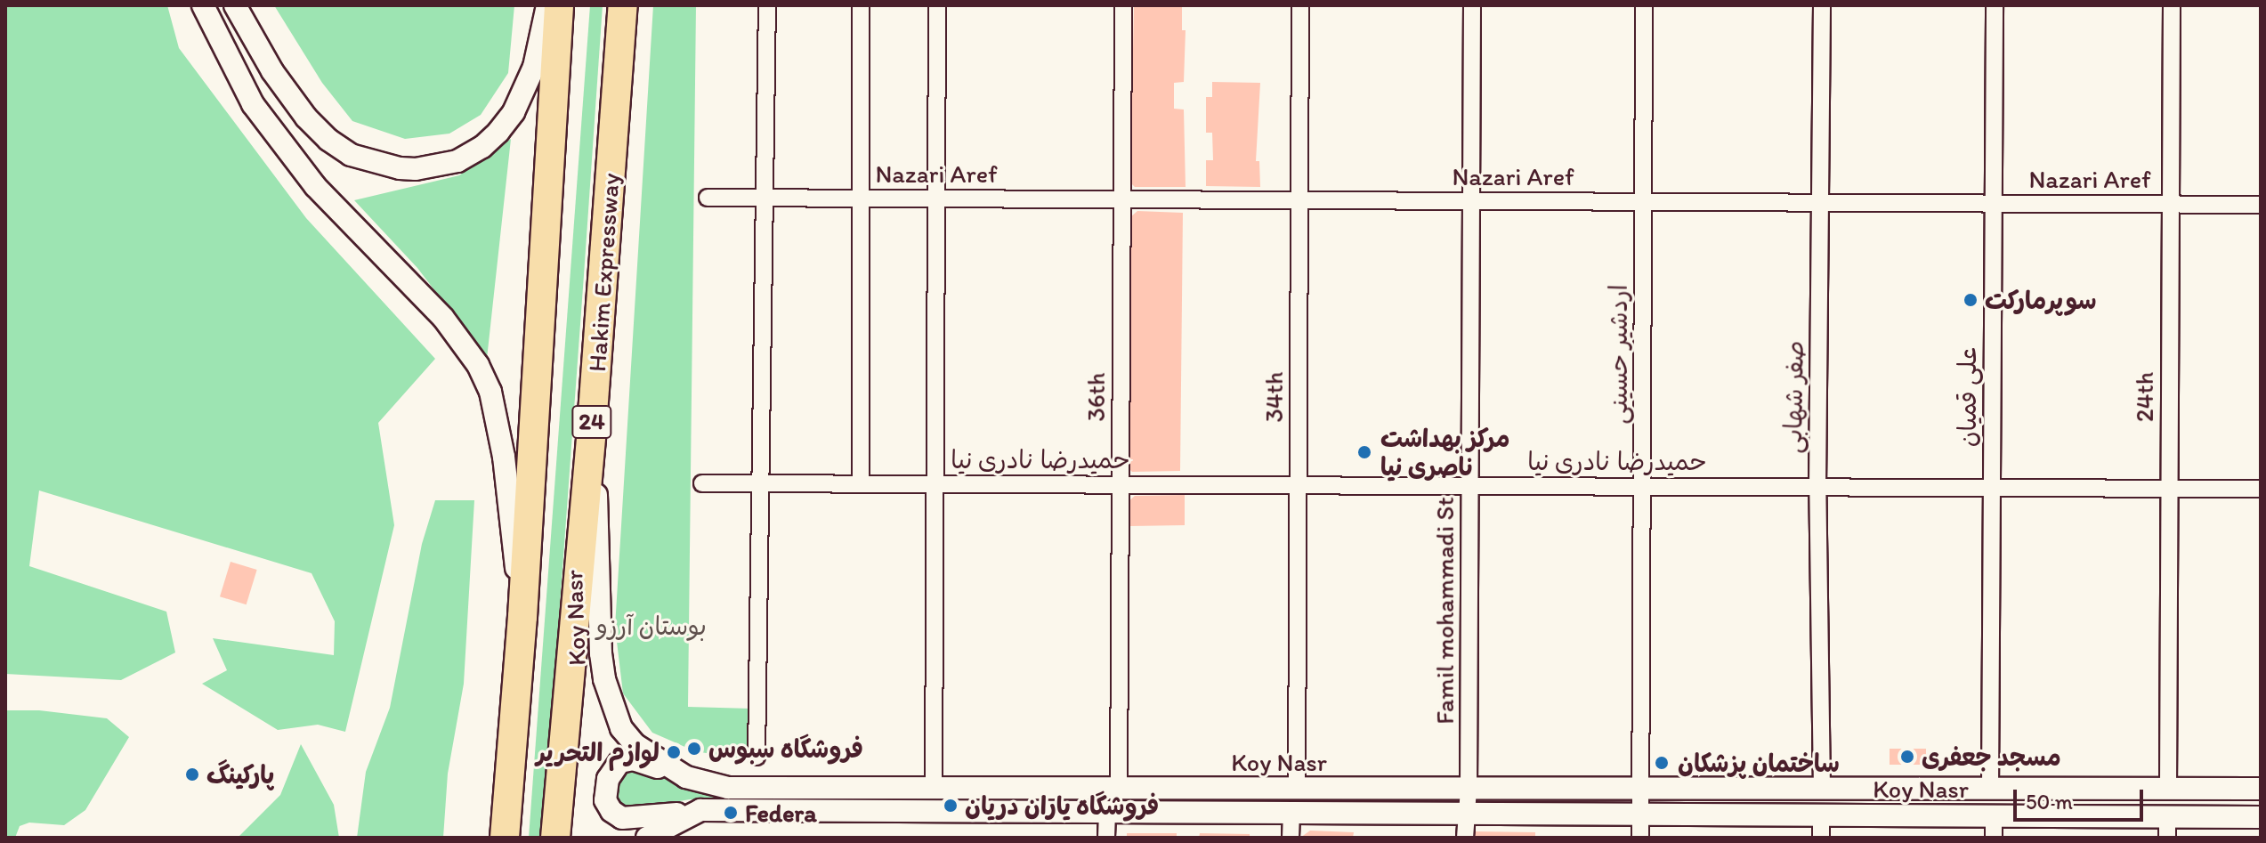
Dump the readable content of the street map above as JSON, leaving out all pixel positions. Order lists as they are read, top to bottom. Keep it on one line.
{"streets":{"highway":["Hakim Expressway","24"],"main road":["Koy Nasr"],"street":["Nazari Aref","اردشیر حسینی","36th","34th","صفر شهابی","علی قمیان","24th","حمیدرضا نادری نیا","Famil mohammadi St"]},"crossings":[["Nazari Aref","اردشیر حسینی"],["Nazari Aref","36th"],["Nazari Aref","34th"],["Nazari Aref","صفر شهابی"],["Nazari Aref","علی قمیان"],["Nazari Aref","24th"],["Nazari Aref","Famil mohammadi St"],["Hakim Expressway","Koy Nasr"],["اردشیر حسینی","حمیدرضا نادری نیا"],["اردشیر حسینی","Koy Nasr"],["36th","حمیدرضا نادری نیا"],["36th","Koy Nasr"],["34th","حمیدرضا نادری نیا"],["34th","Koy Nasr"],["صفر شهابی","حمیدرضا نادری نیا"],["صفر شهابی","Koy Nasr"],["علی قمیان","حمیدرضا نادری نیا"],["علی قمیان","Koy Nasr"],["24th","حمیدرضا نادری نیا"],["24th","Koy Nasr"],["حمیدرضا نادری نیا","Famil mohammadi St"],["Famil mohammadi St","Koy Nasr"]],"parks":["بوستان آرزو"],"places":["سوپرمارکت","مرکز بهداشت ناصری نیا","فروشگاه سبوس","لوازم التحریر","مسجد جعفری","ساختمان پزشکان","پارکینگ","فروشگاه یاران دریان","Federa"],"scale_bar":"50 m"}
